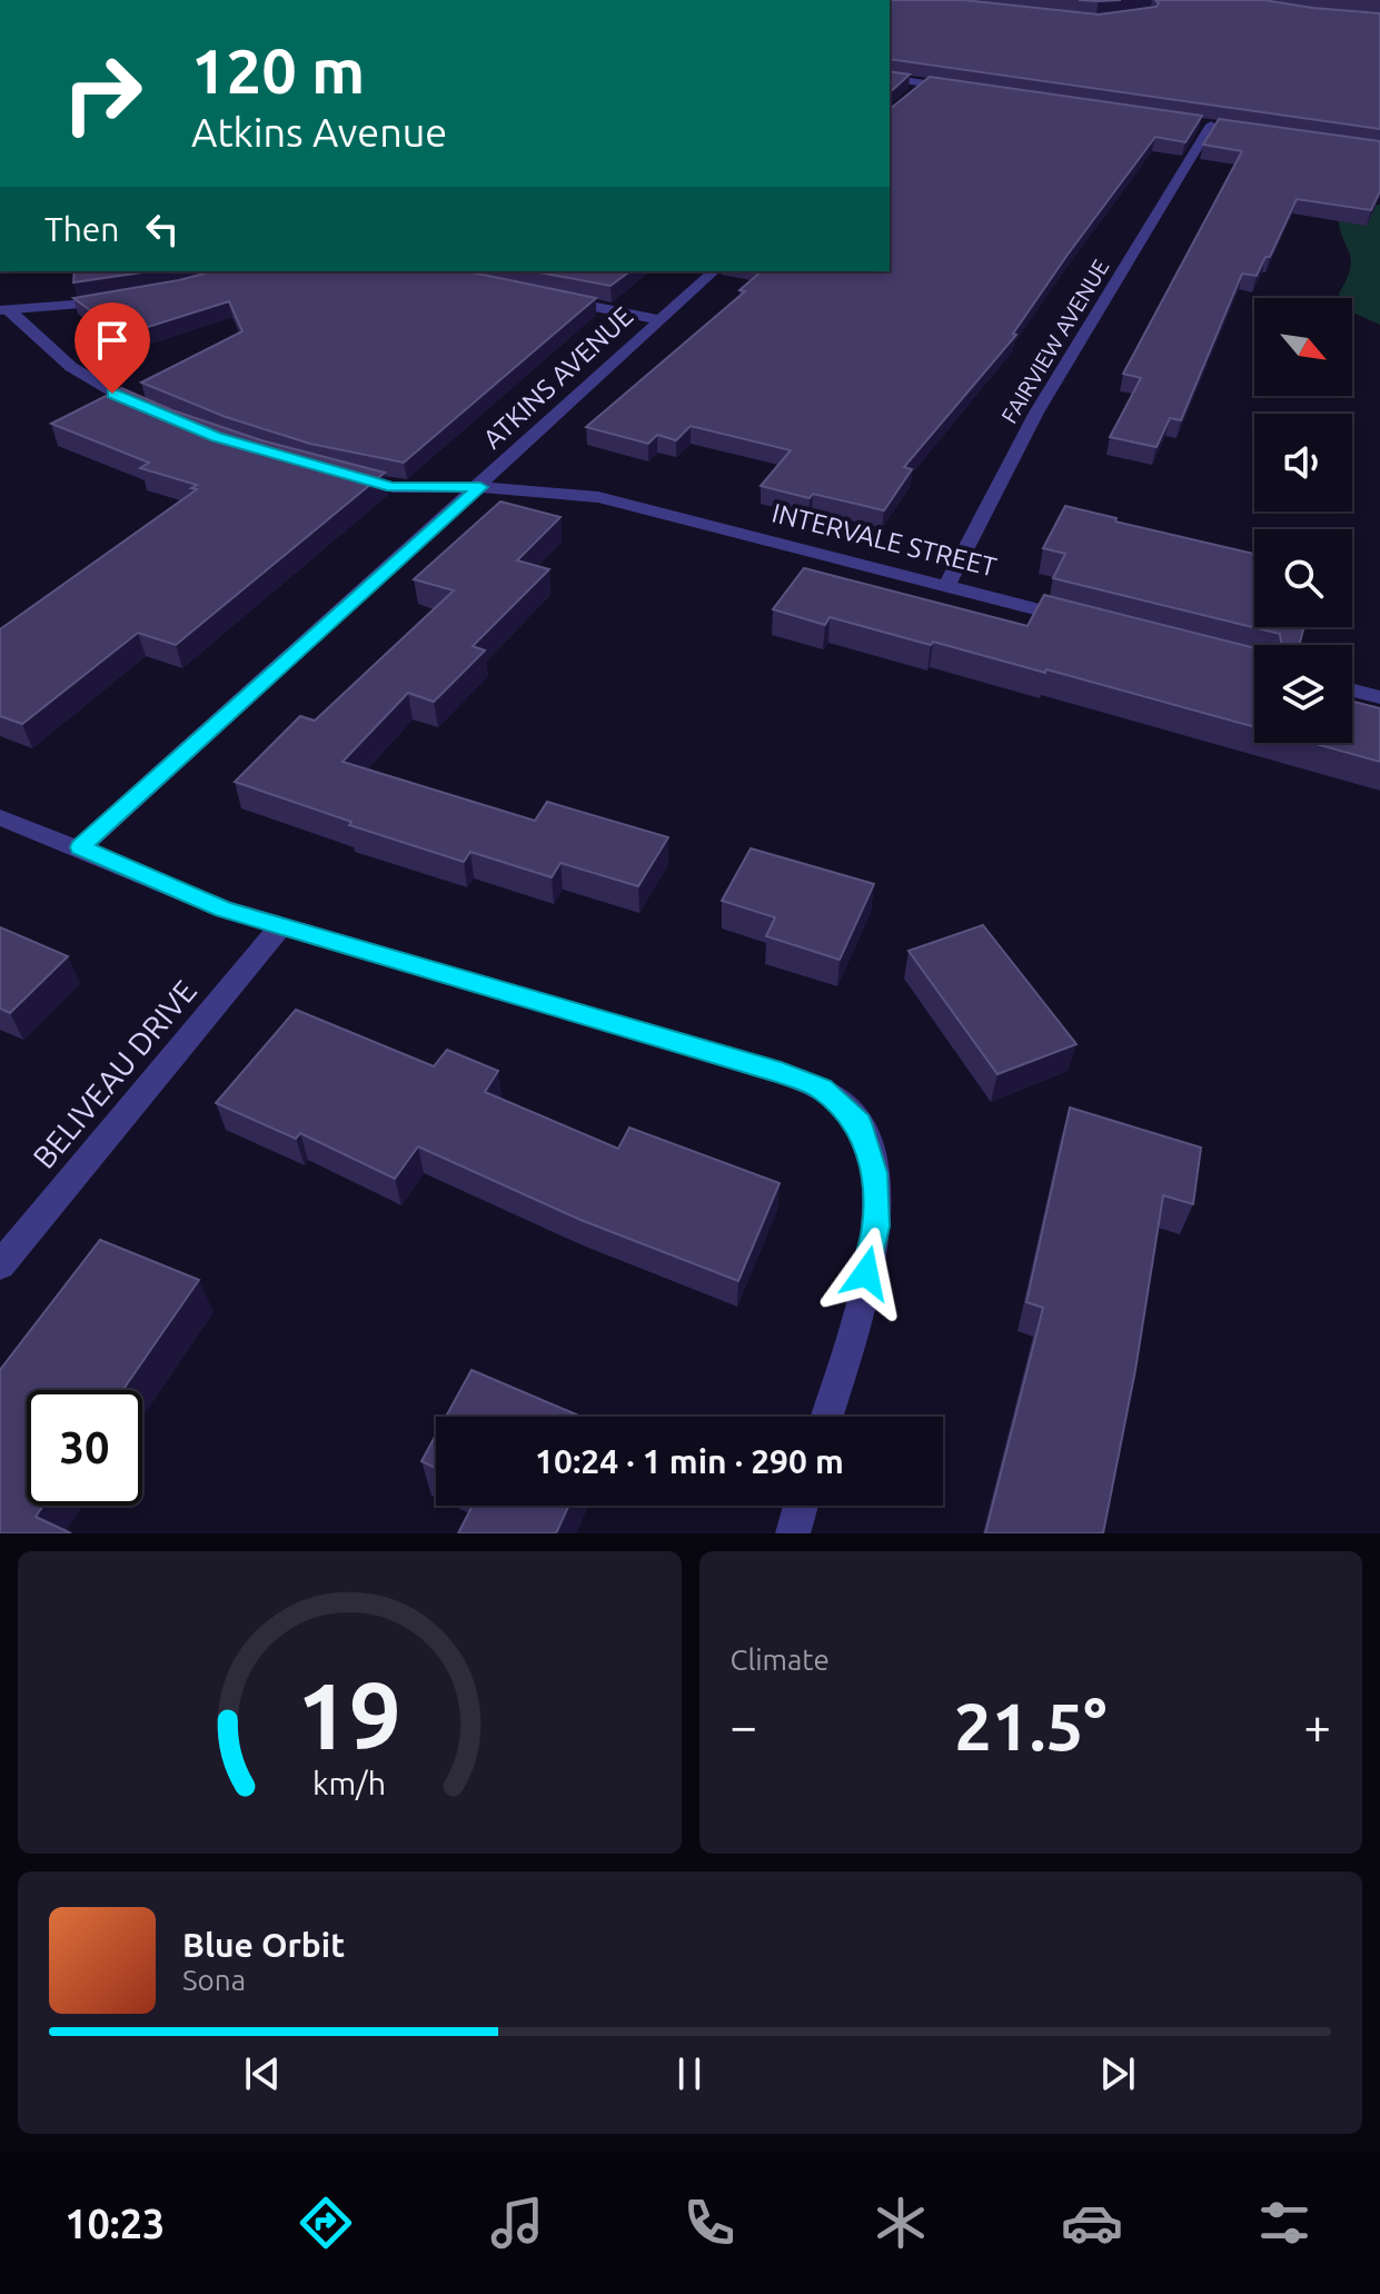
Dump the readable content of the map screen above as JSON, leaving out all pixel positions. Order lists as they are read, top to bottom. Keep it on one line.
{"streets":{"street":["FAIRVIEW AVENUE","ATKINS AVENUE","INTERVALE STREET","BELIVEAU DRIVE"]},"crossings":[["FAIRVIEW AVENUE","INTERVALE STREET"],["ATKINS AVENUE","INTERVALE STREET"]],"north":"bottom right","page":{"turn":["120 m","Atkins Avenue"],"then":"Then","limit":"30","trip":"10:24 · 1 min · 290 m","tile":"Climate","heat":["−","21.5°","+"],"song":["Blue Orbit","Sona"],"tabs":"10:23","gauge":["19","km/h"]}}
